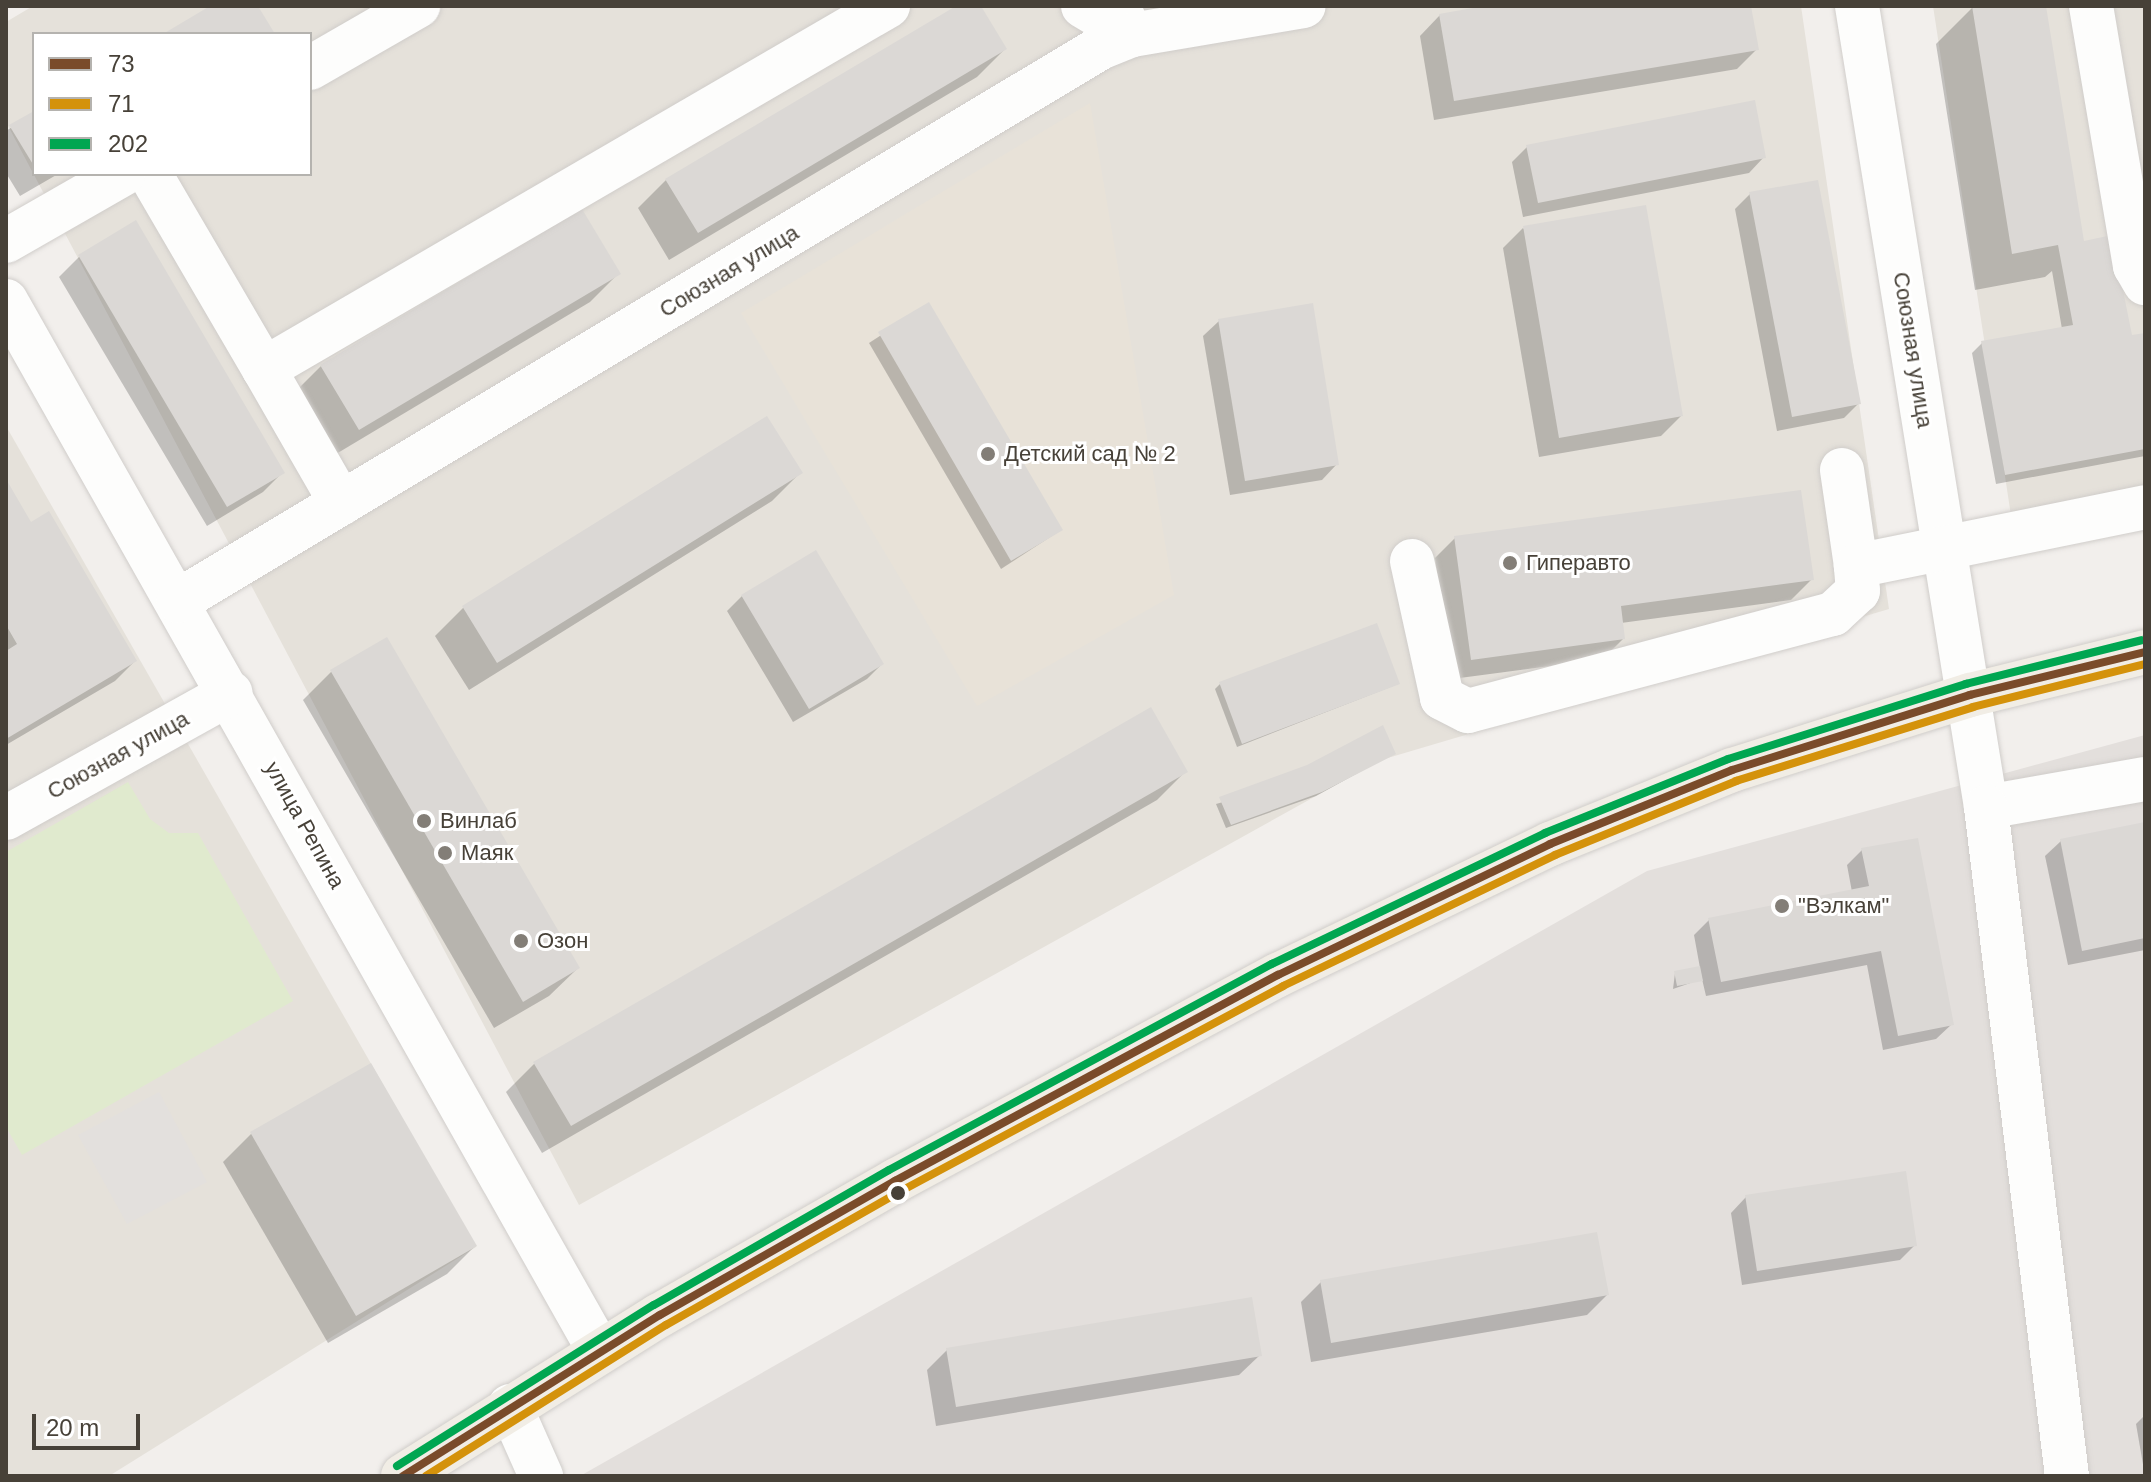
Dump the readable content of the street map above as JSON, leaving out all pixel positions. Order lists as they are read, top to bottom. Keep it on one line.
{"streets":{"street":["Союзная улица","улица Репина"]},"crossings":[["Союзная улица","улица Репина"]],"places":["Детский сад № 2","Гиперавто","Винлаб","Маяк","\"Вэлкам\"","Озон"],"lines":["transit line 202","transit line 73","transit line 71"],"legend":["73","71","202"],"scale_bar":"20 m"}
